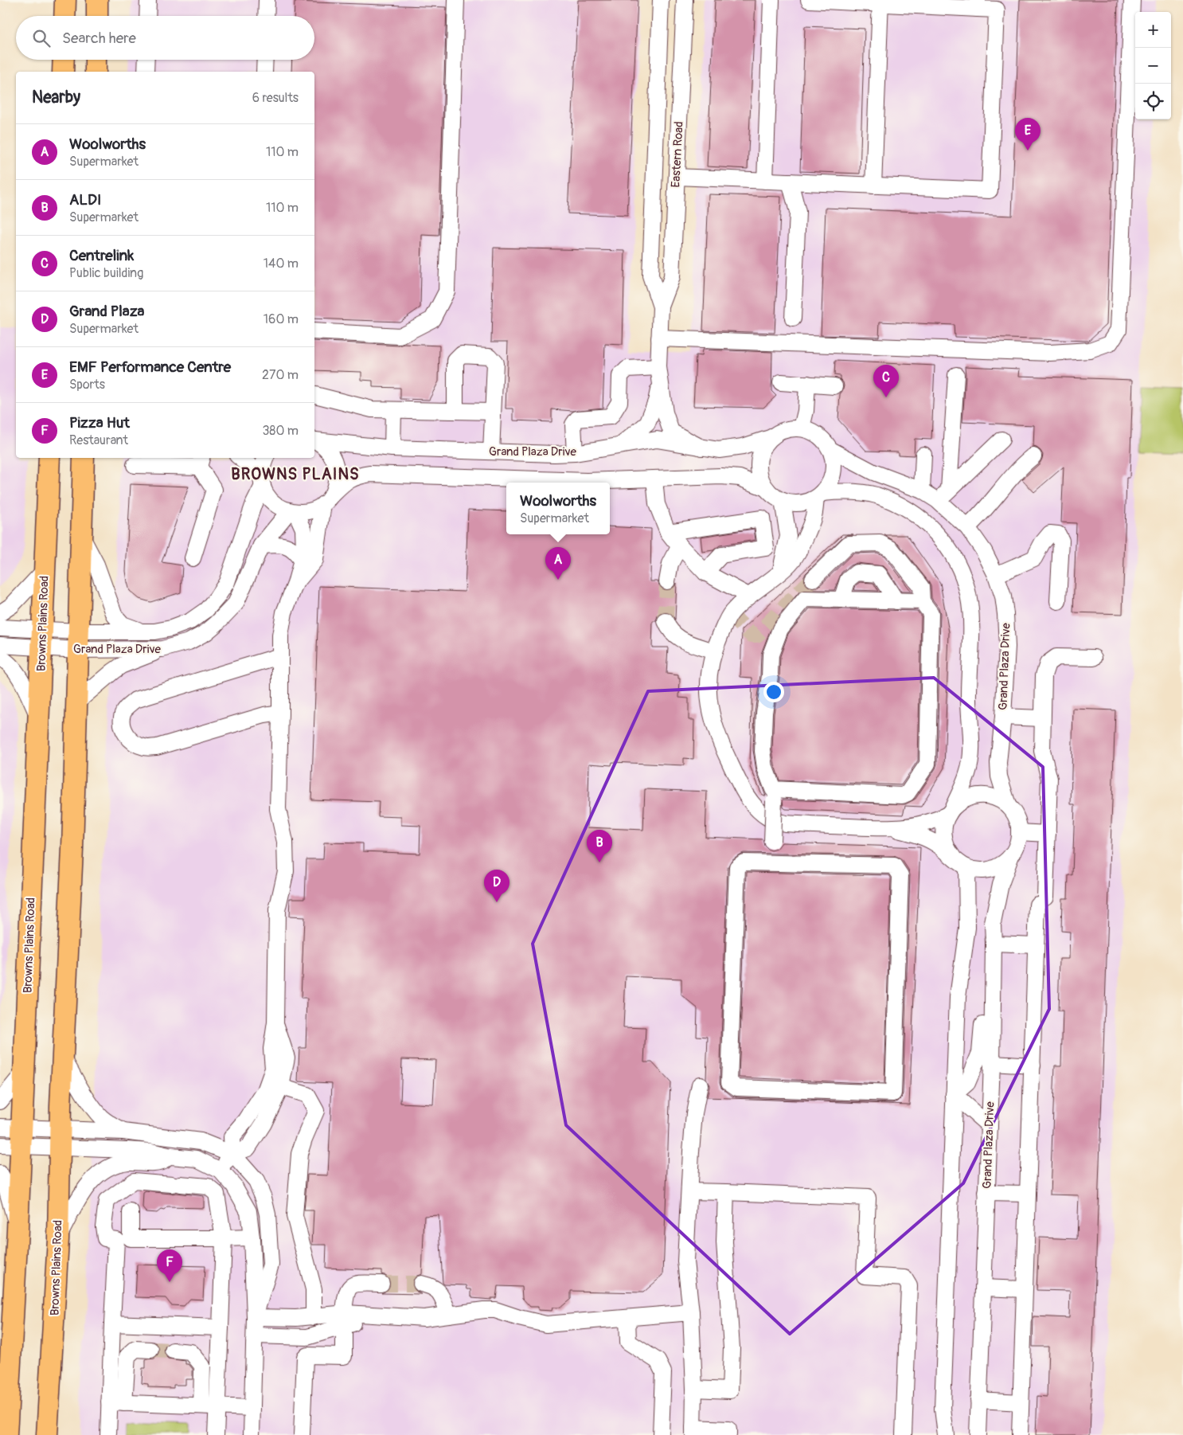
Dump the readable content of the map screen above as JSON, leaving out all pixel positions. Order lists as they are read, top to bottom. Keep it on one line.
{"streets":{"main road":["Browns Plains Road"],"street":["Eastern Road","Grand Plaza Drive"]},"crossings":[["Eastern Road","Grand Plaza Drive"],["Grand Plaza Drive","Browns Plains Road"]],"districts":["BROWNS PLAINS"],"page":{"map_buttons":["+","−"],"search":"Search here","heading":["Nearby","6 results"],"pins":["E","C","A","B","D","F"],"list":[{"mark":"A","name":"Woolworths","note":"Supermarket","value":"110 m"},{"mark":"B","name":"ALDI","note":"Supermarket","value":"110 m"},{"mark":"C","name":"Centrelink","note":"Public building","value":"140 m"},{"mark":"D","name":"Grand Plaza","note":"Supermarket","value":"160 m"},{"mark":"E","name":"EMF Performance Centre","note":"Sports","value":"270 m"},{"mark":"F","name":"Pizza Hut","note":"Restaurant","value":"380 m"}],"popup":["Woolworths","Supermarket"]}}
